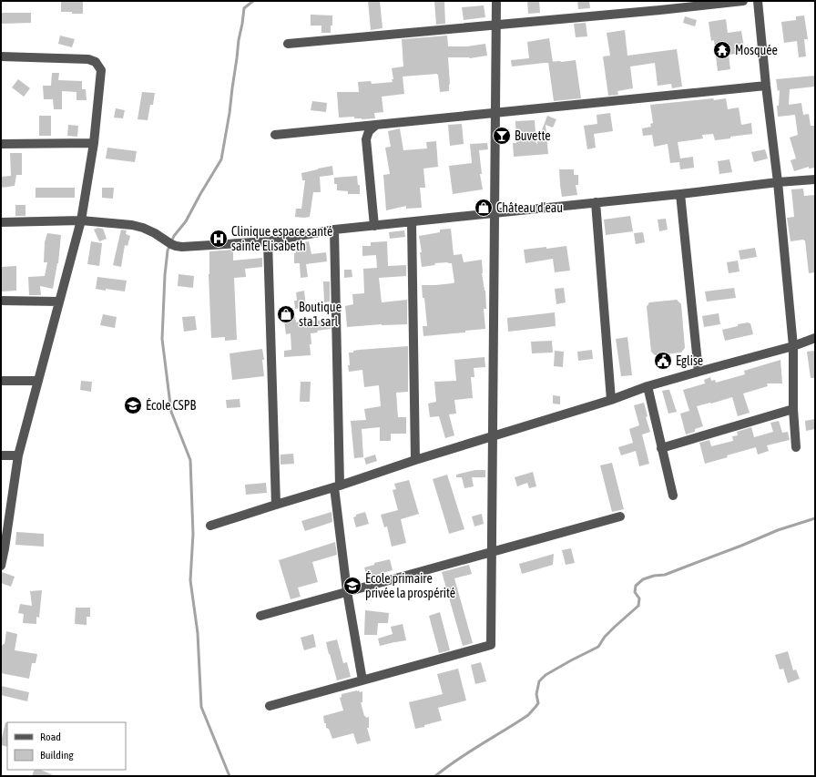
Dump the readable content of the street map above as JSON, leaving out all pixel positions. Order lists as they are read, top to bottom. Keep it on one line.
{"places":{"temple":["Mosquée"],"bar":["Buvette"],"shop":["Château d'eau","Boutique sta1 sarl"],"hospital":["Clinique espace santé sainte Elisabeth"],"public building":["Eglise"],"school or university":["École CSPB","École primaire privée la prospérité"]},"legend":["Road","Building"]}
